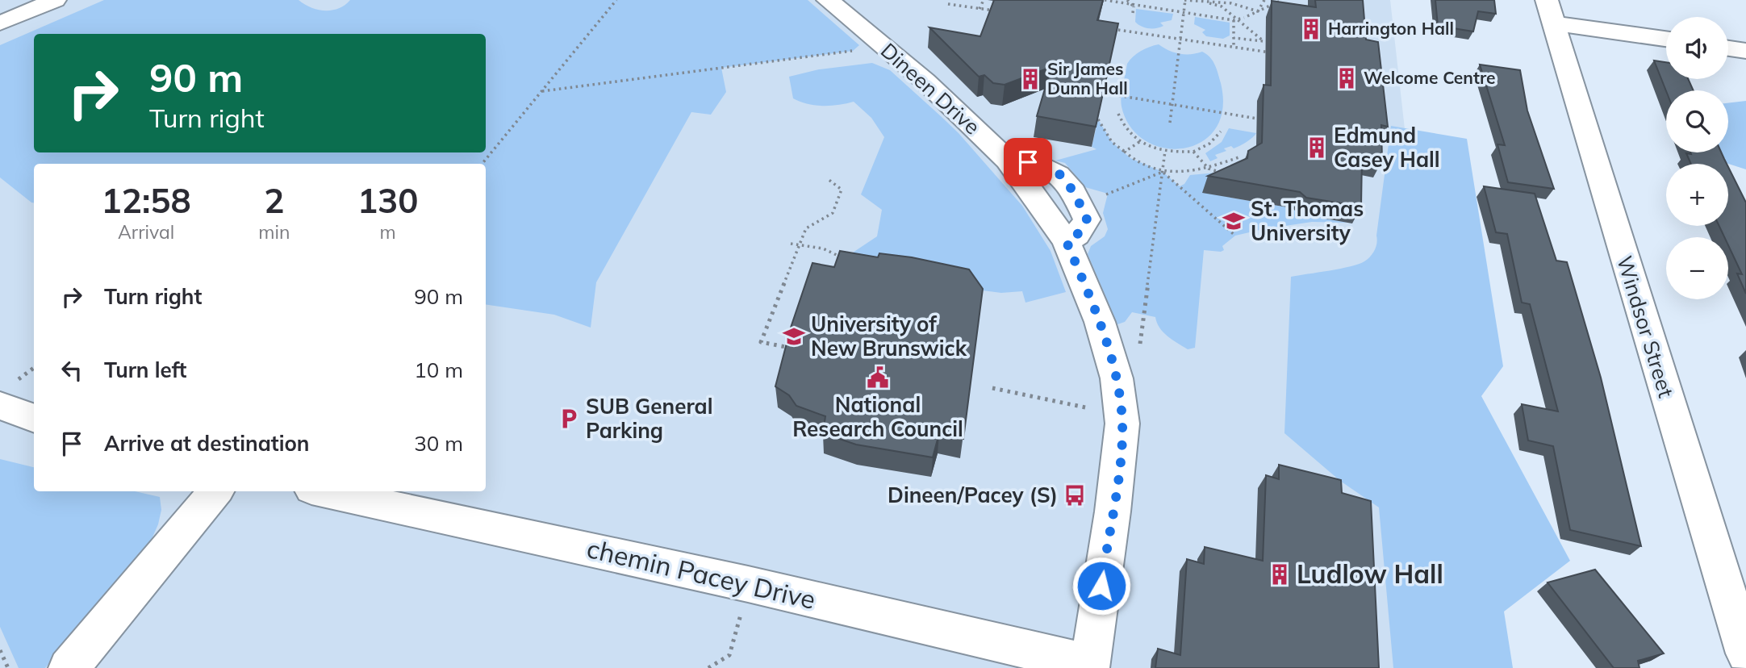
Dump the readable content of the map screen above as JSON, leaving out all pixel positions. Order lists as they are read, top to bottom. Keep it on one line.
{"streets":{"street":["Dineen Drive","Windsor Street","chemin Pacey Drive"]},"crossings":[["Dineen Drive","chemin Pacey Drive"]],"places":{"building":["Harrington Hall","Welcome Centre","Sir James Dunn Hall","Edmund Casey Hall","Ludlow Hall"],"school or university":["St. Thomas University","University of New Brunswick"],"public building":["National Research Council"],"parking":["SUB General Parking"],"bus stop":["Dineen/Pacey (S)"]},"page":{"map_buttons":["+","−"],"turn":["90 m","Turn right"],"eta":["12:58","Arrival","2","min","130","m"],"list":[{"name":"Turn right","value":"90 m"},{"name":"Turn left","value":"10 m"},{"name":"Arrive at destination","value":"30 m"}]}}
